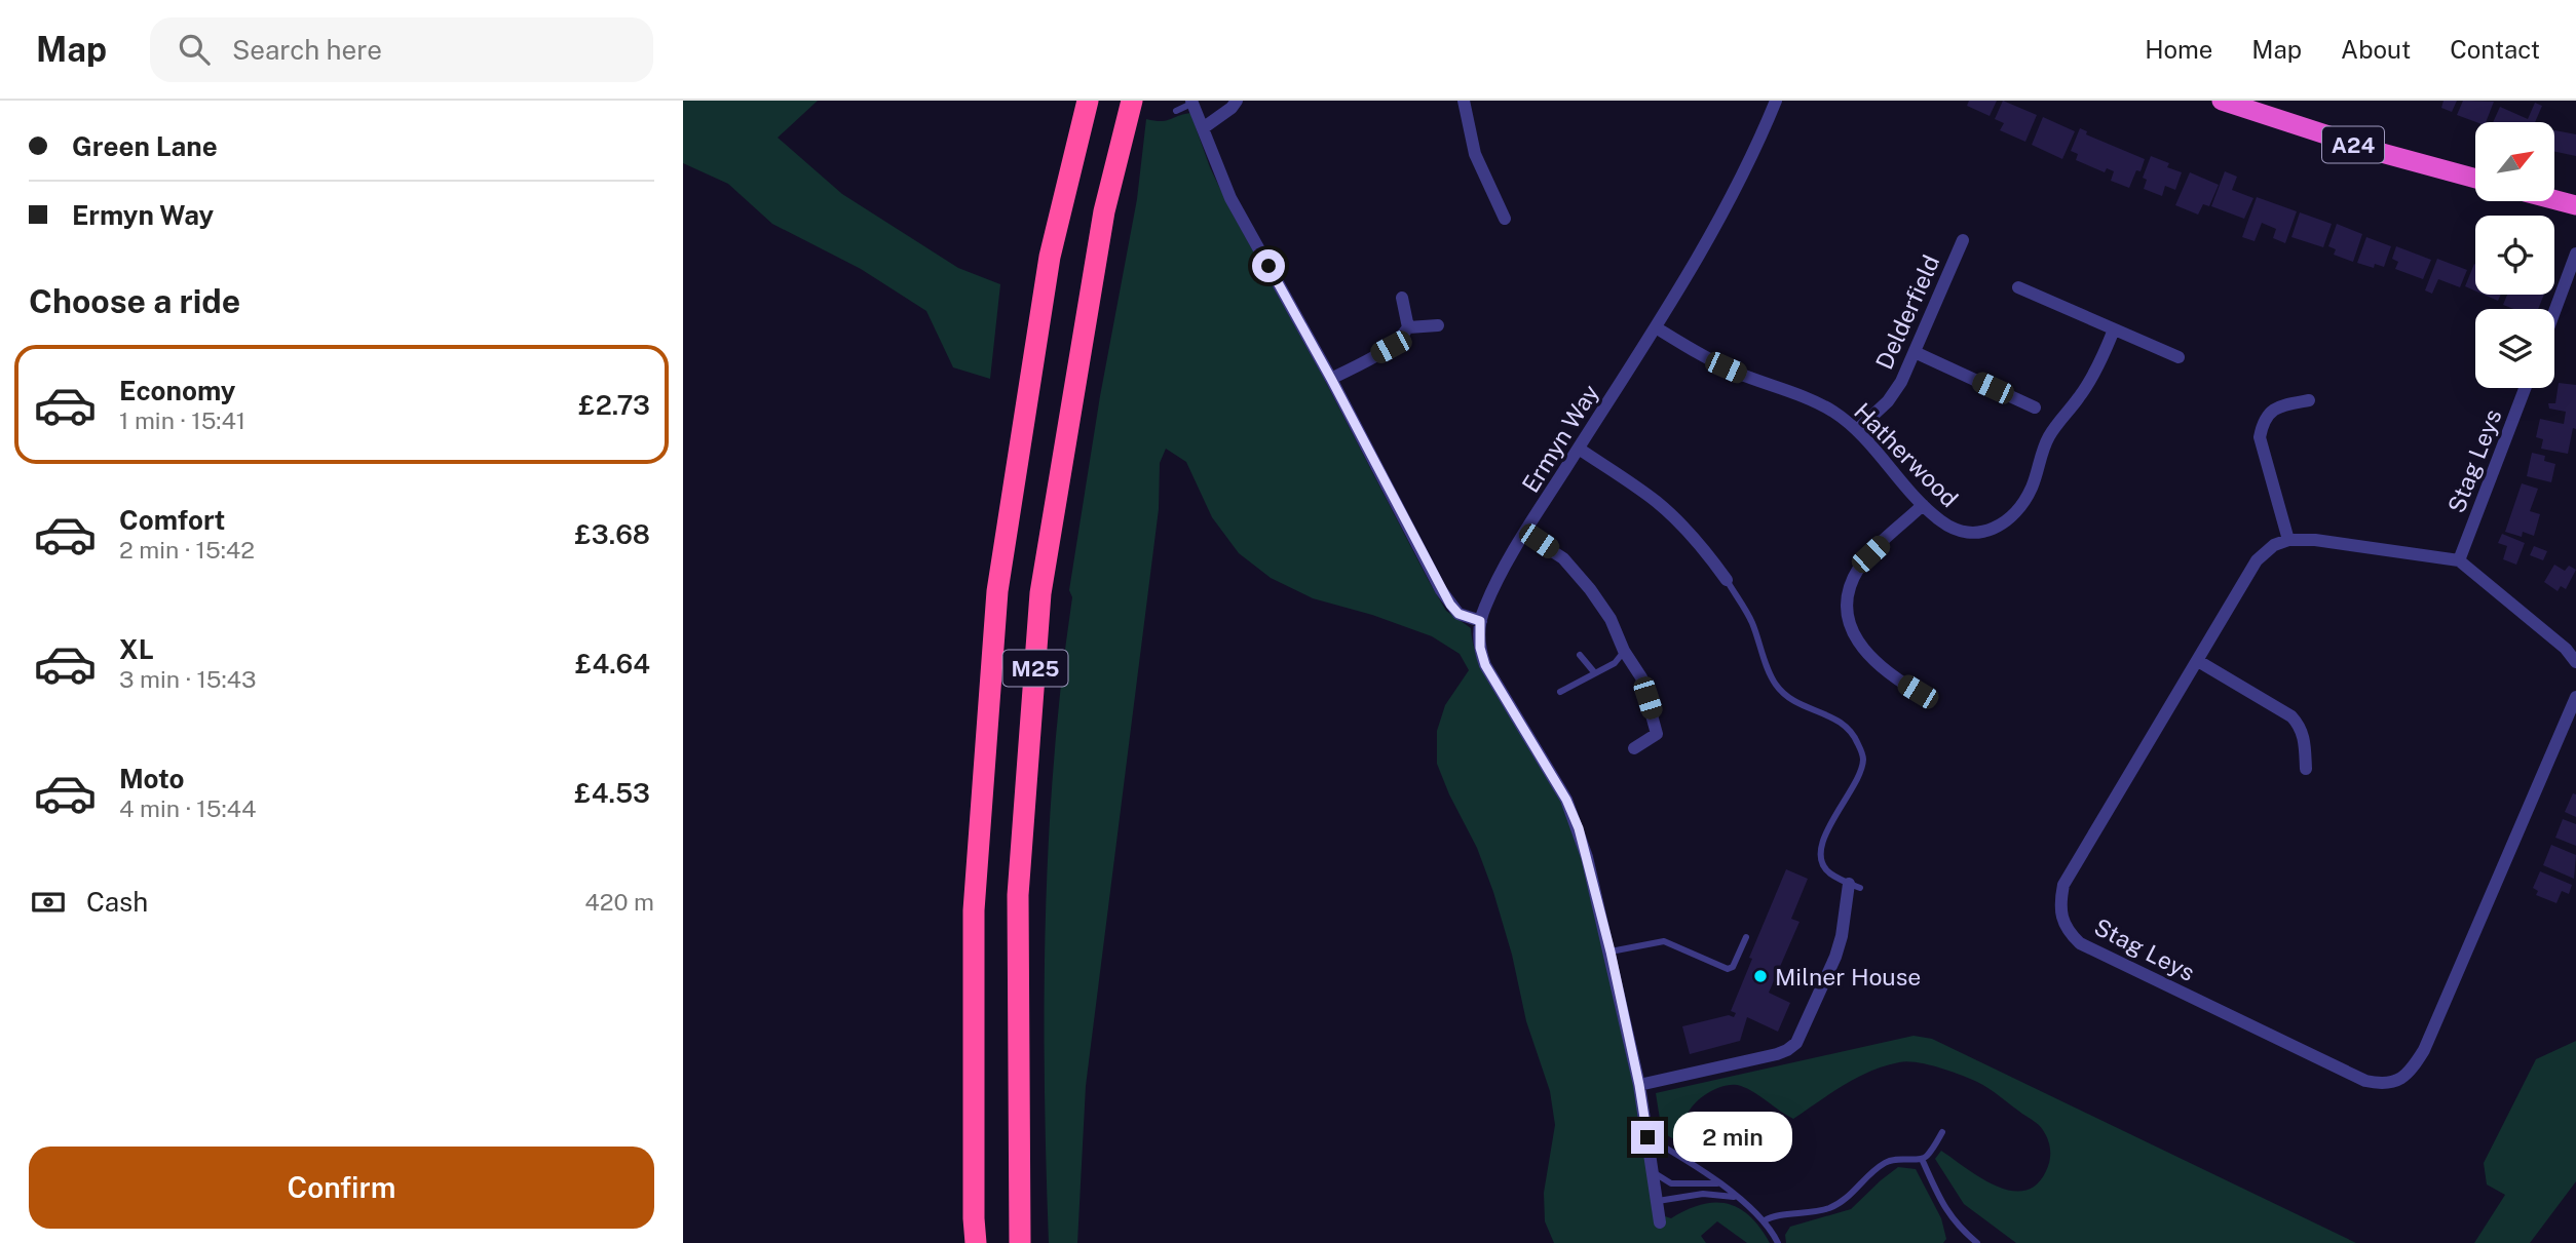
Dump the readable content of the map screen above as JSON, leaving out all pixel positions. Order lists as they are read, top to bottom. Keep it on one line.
{"streets":{"highway":["A24","M25"],"street":["Delderfield","Ermyn Way","Hatherwood","Stag Leys"]},"crossings":[["Delderfield","Hatherwood"],["Ermyn Way","Hatherwood"]],"places":["Milner House"],"north":"top right","page":{"header":"Map","search":"Search here","nav":["Home","Map","About","Contact"],"banner":["Green Lane","Ermyn Way"],"heading":"Choose a ride","list":[{"name":"Economy","note":"1 min · 15:41","value":"£2.73"},{"name":"Comfort","note":"2 min · 15:42","value":"£3.68"},{"name":"XL","note":"3 min · 15:43","value":"£4.64"},{"name":"Moto","note":"4 min · 15:44","value":"£4.53"}],"pay":["Cash","420 m"],"bubble":"2 min","buttons":"Confirm"}}
